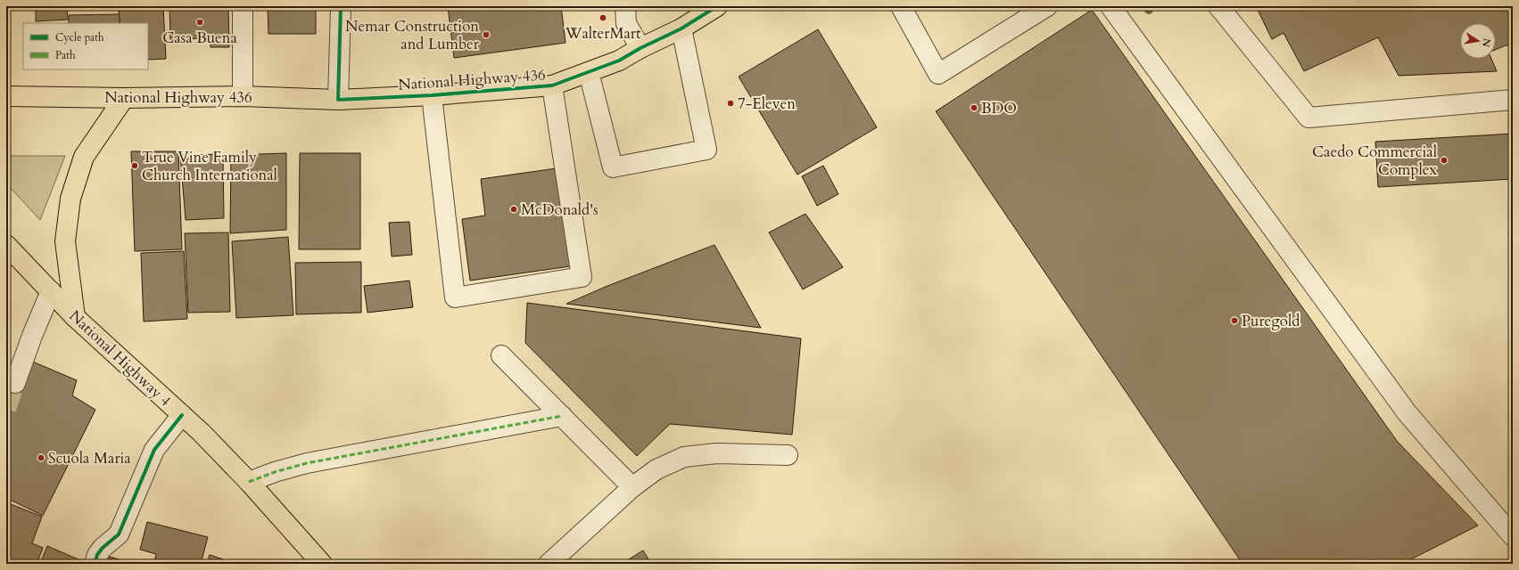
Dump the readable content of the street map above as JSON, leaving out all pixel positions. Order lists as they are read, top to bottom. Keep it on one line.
{"streets":{"main road":["National Highway 436","National Highway 4"]},"places":["WalterMart","Casa Buena","Nemar Construction and Lumber","7-Eleven","BDO","Caedo Commercial Complex","True Vine Family Church International","McDonald's","Puregold","Scuola Maria"],"legend":["Cycle path","Path"],"north":"right"}
